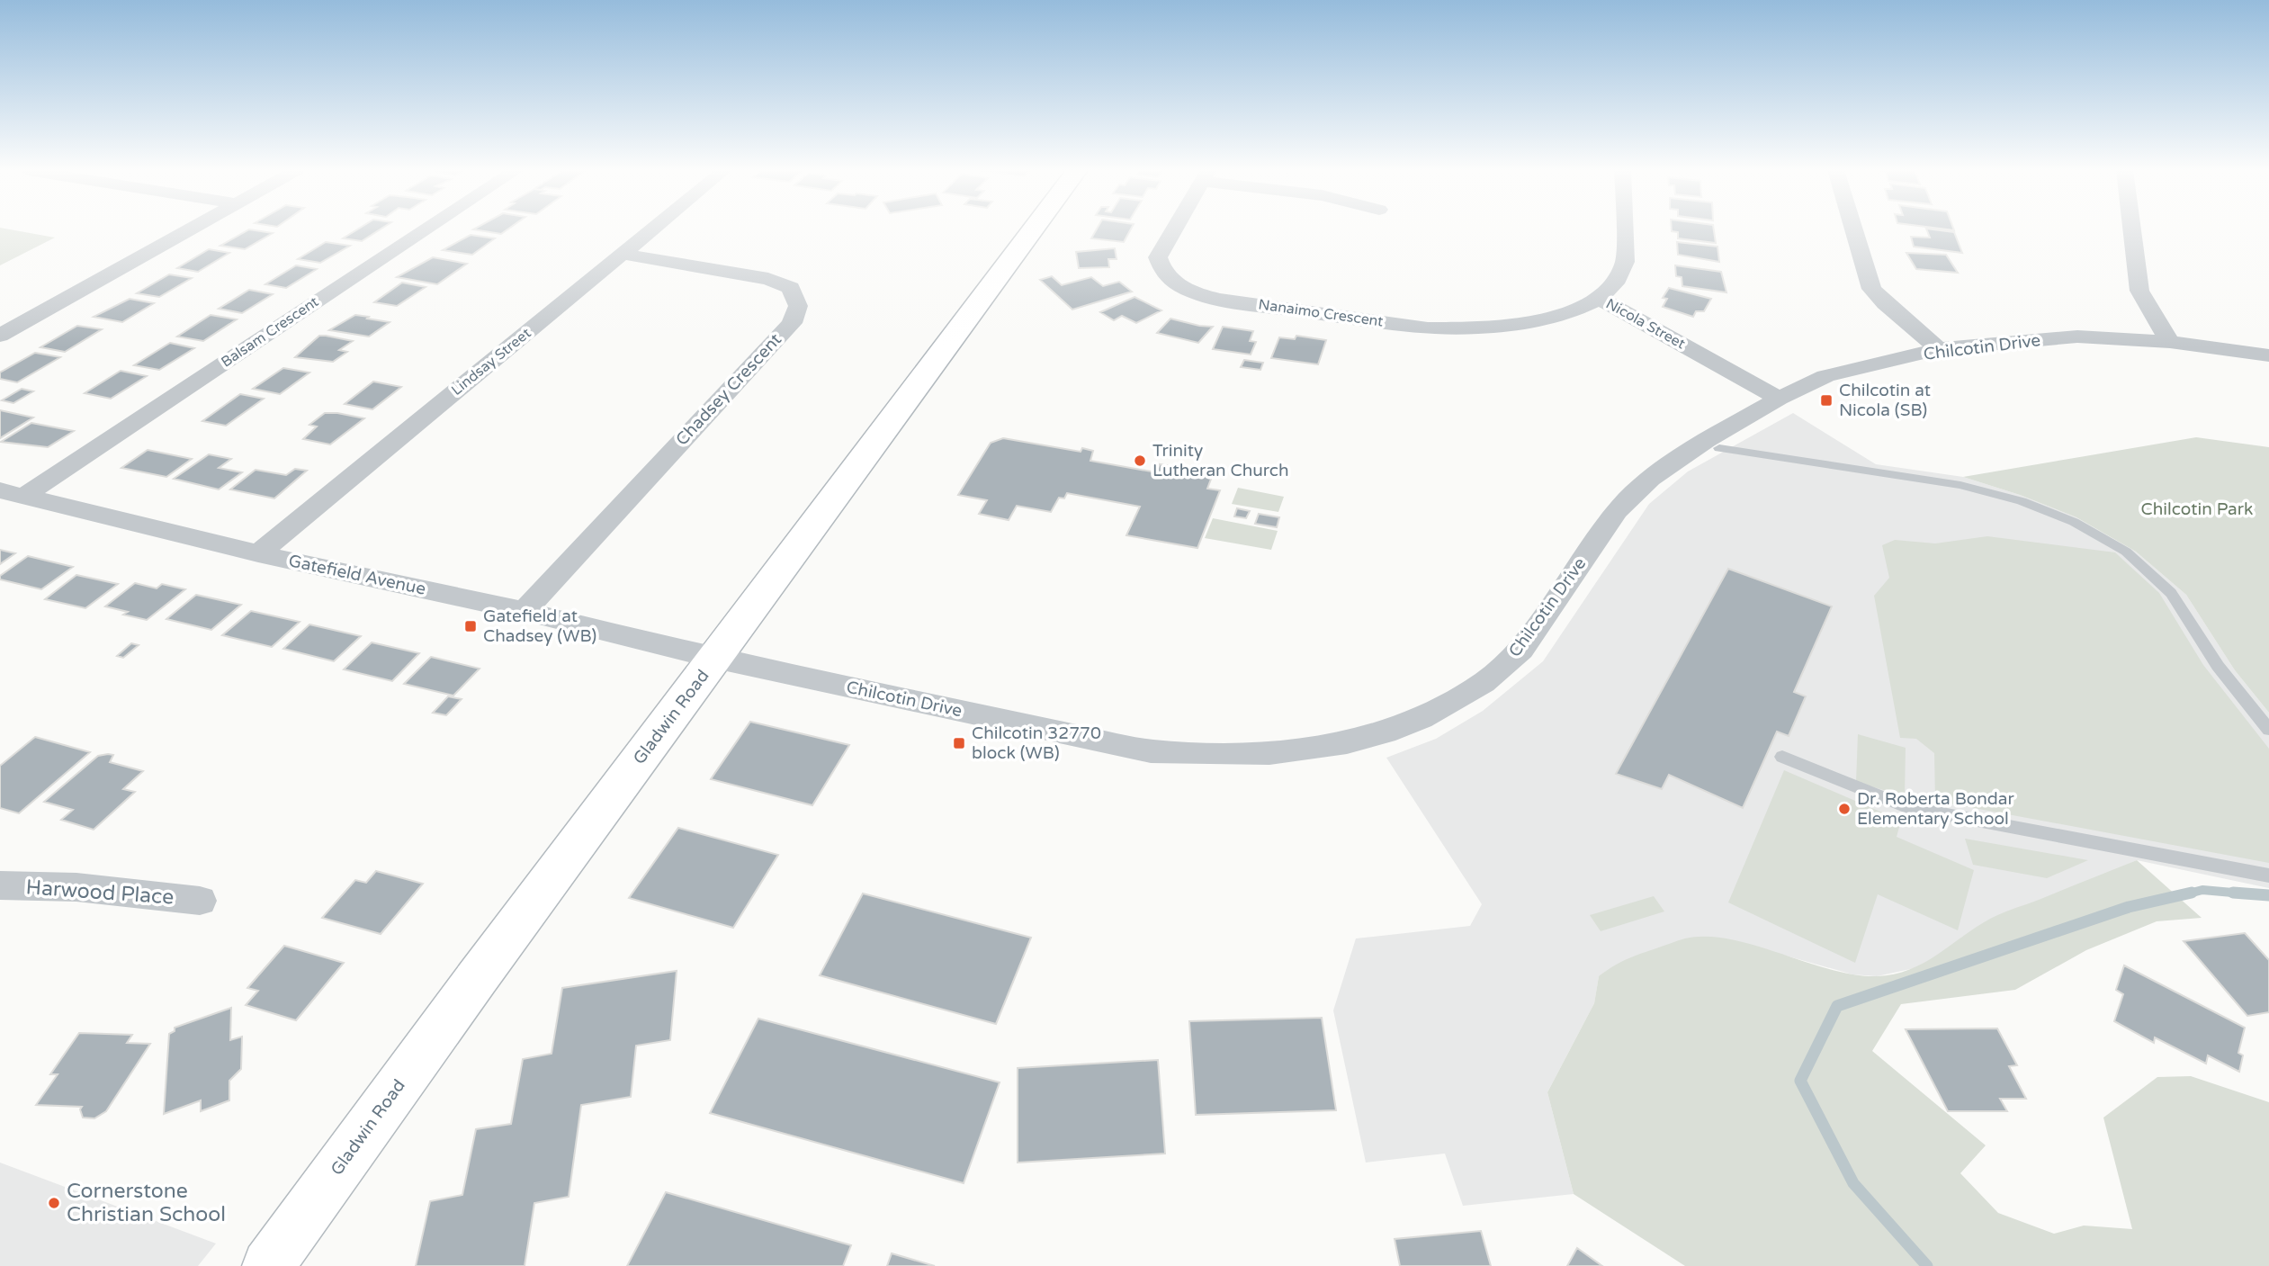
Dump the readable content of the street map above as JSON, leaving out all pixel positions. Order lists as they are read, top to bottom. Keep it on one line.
{"streets":{"main road":["Gladwin Road"],"street":["Nanaimo Crescent","Nicola Street","Balsam Crescent","Chilcotin Drive","Lindsay Street","Chadsey Crescent","Gatefield Avenue","Harwood Place"]},"crossings":[["Nanaimo Crescent","Nicola Street"],["Nicola Street","Chilcotin Drive"],["Balsam Crescent","Gatefield Avenue"],["Chilcotin Drive","Gatefield Avenue"],["Chilcotin Drive","Gladwin Road"],["Lindsay Street","Chadsey Crescent"],["Lindsay Street","Gatefield Avenue"],["Chadsey Crescent","Gatefield Avenue"],["Gatefield Avenue","Gladwin Road"]],"parks":["Chilcotin Park"],"places":{"transit":["Chilcotin at Nicola (SB)","Gatefield at Chadsey (WB)","Chilcotin 32770 block (WB)"],"other":["Trinity Lutheran Church","Dr. Roberta Bondar Elementary School","Cornerstone Christian School"]}}
